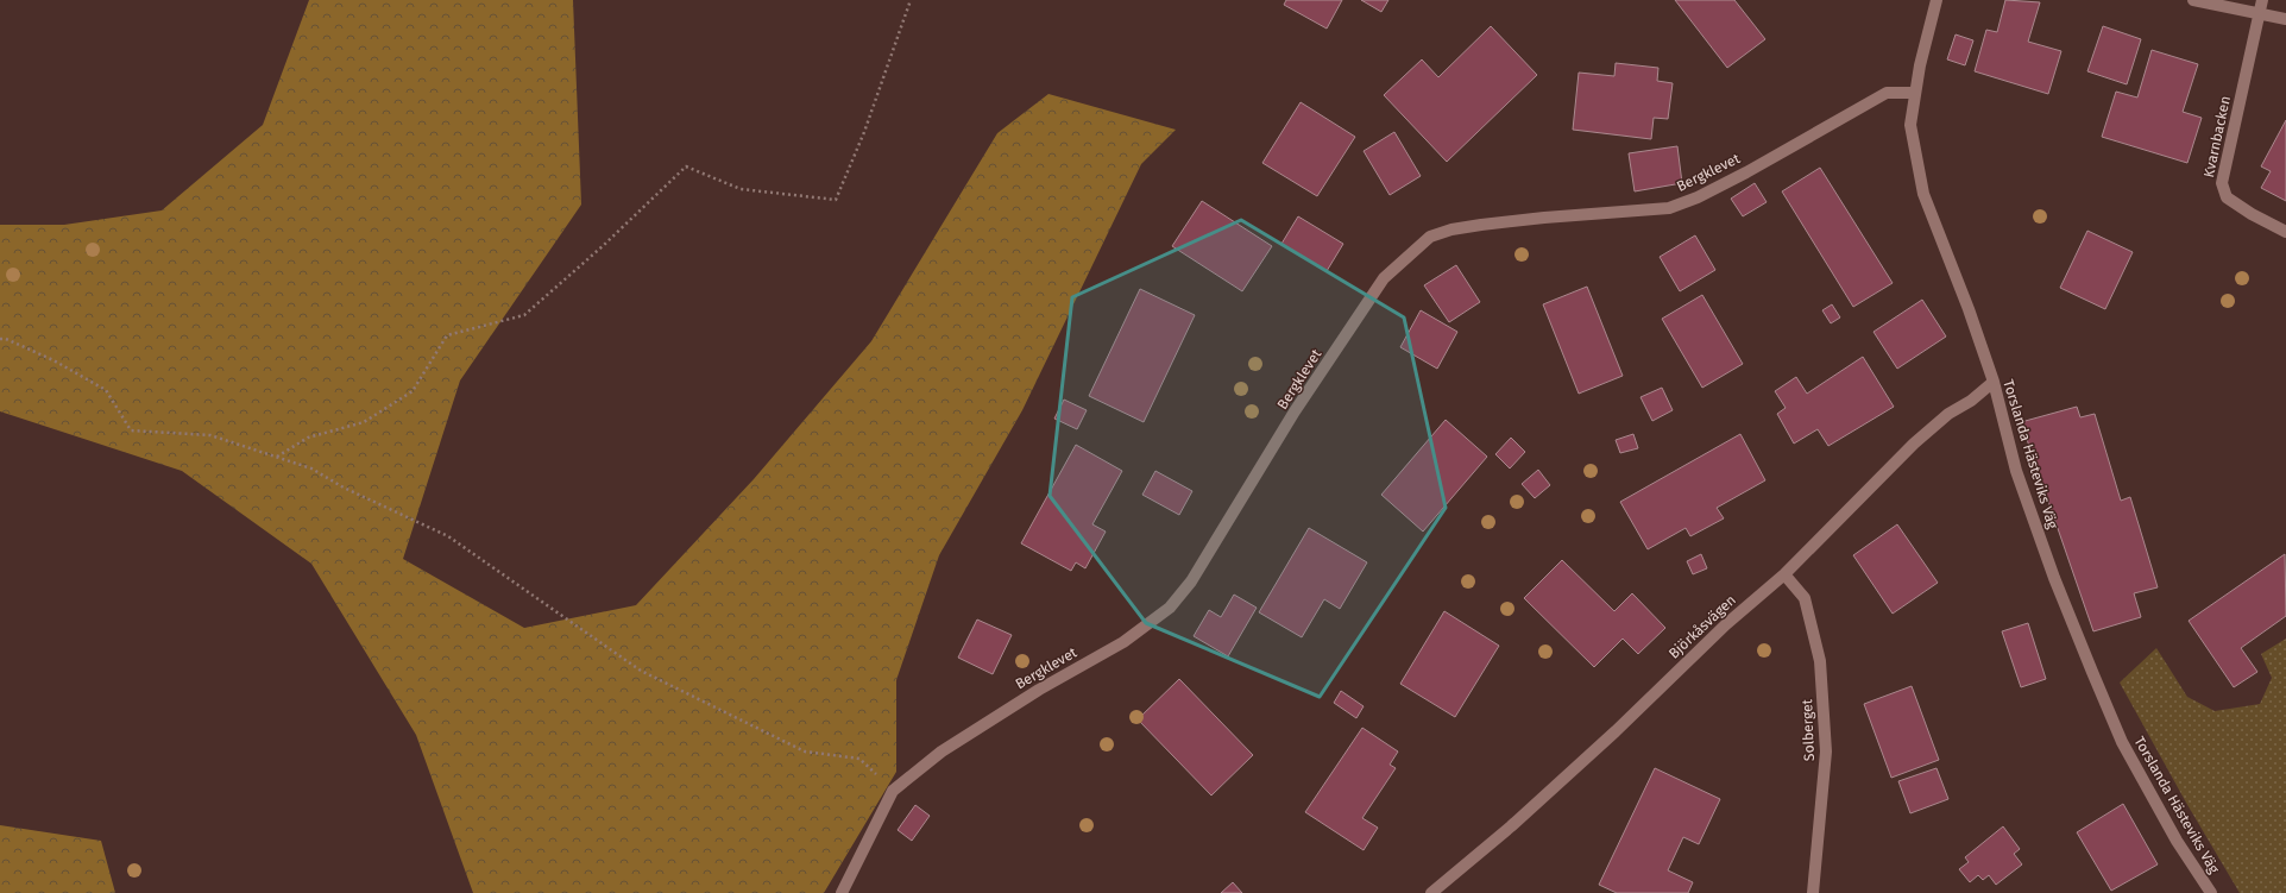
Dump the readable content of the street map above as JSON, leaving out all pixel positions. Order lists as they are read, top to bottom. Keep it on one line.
{"streets":{"street":["Kvarnbacken","Bergklevet","Torslanda Hästeviks Väg","Björkåsvägen","Solberget"]},"crossings":[["Bergklevet","Torslanda Hästeviks Väg"],["Torslanda Hästeviks Väg","Björkåsvägen"],["Björkåsvägen","Solberget"]]}
